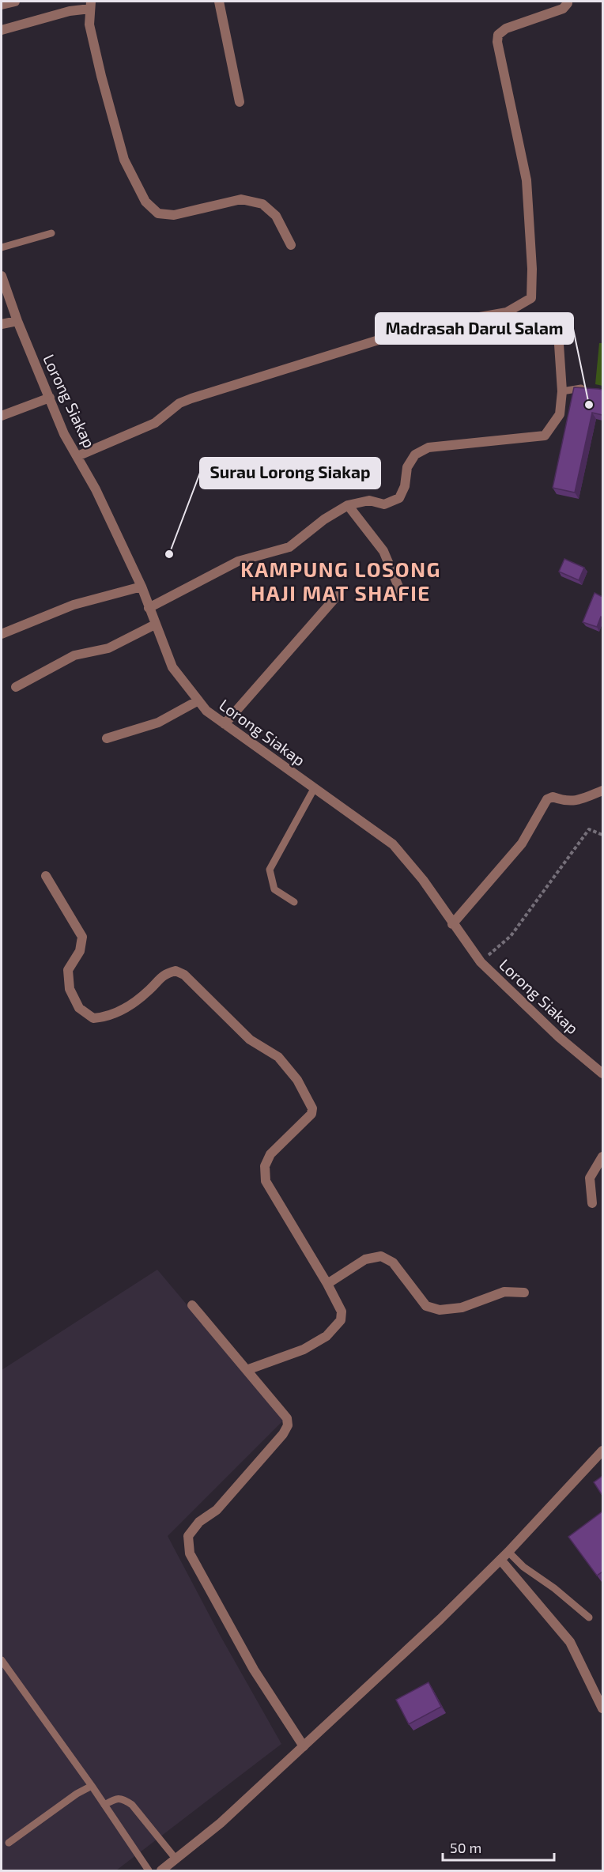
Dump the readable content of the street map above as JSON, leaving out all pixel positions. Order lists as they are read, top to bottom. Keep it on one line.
{"streets":{"street":["Lorong Siakap"]},"districts":["KAMPUNG LOSONG HAJI MAT SHAFIE"],"places":["Madrasah Darul Salam","Surau Lorong Siakap"],"scale_bar":"50 m"}
